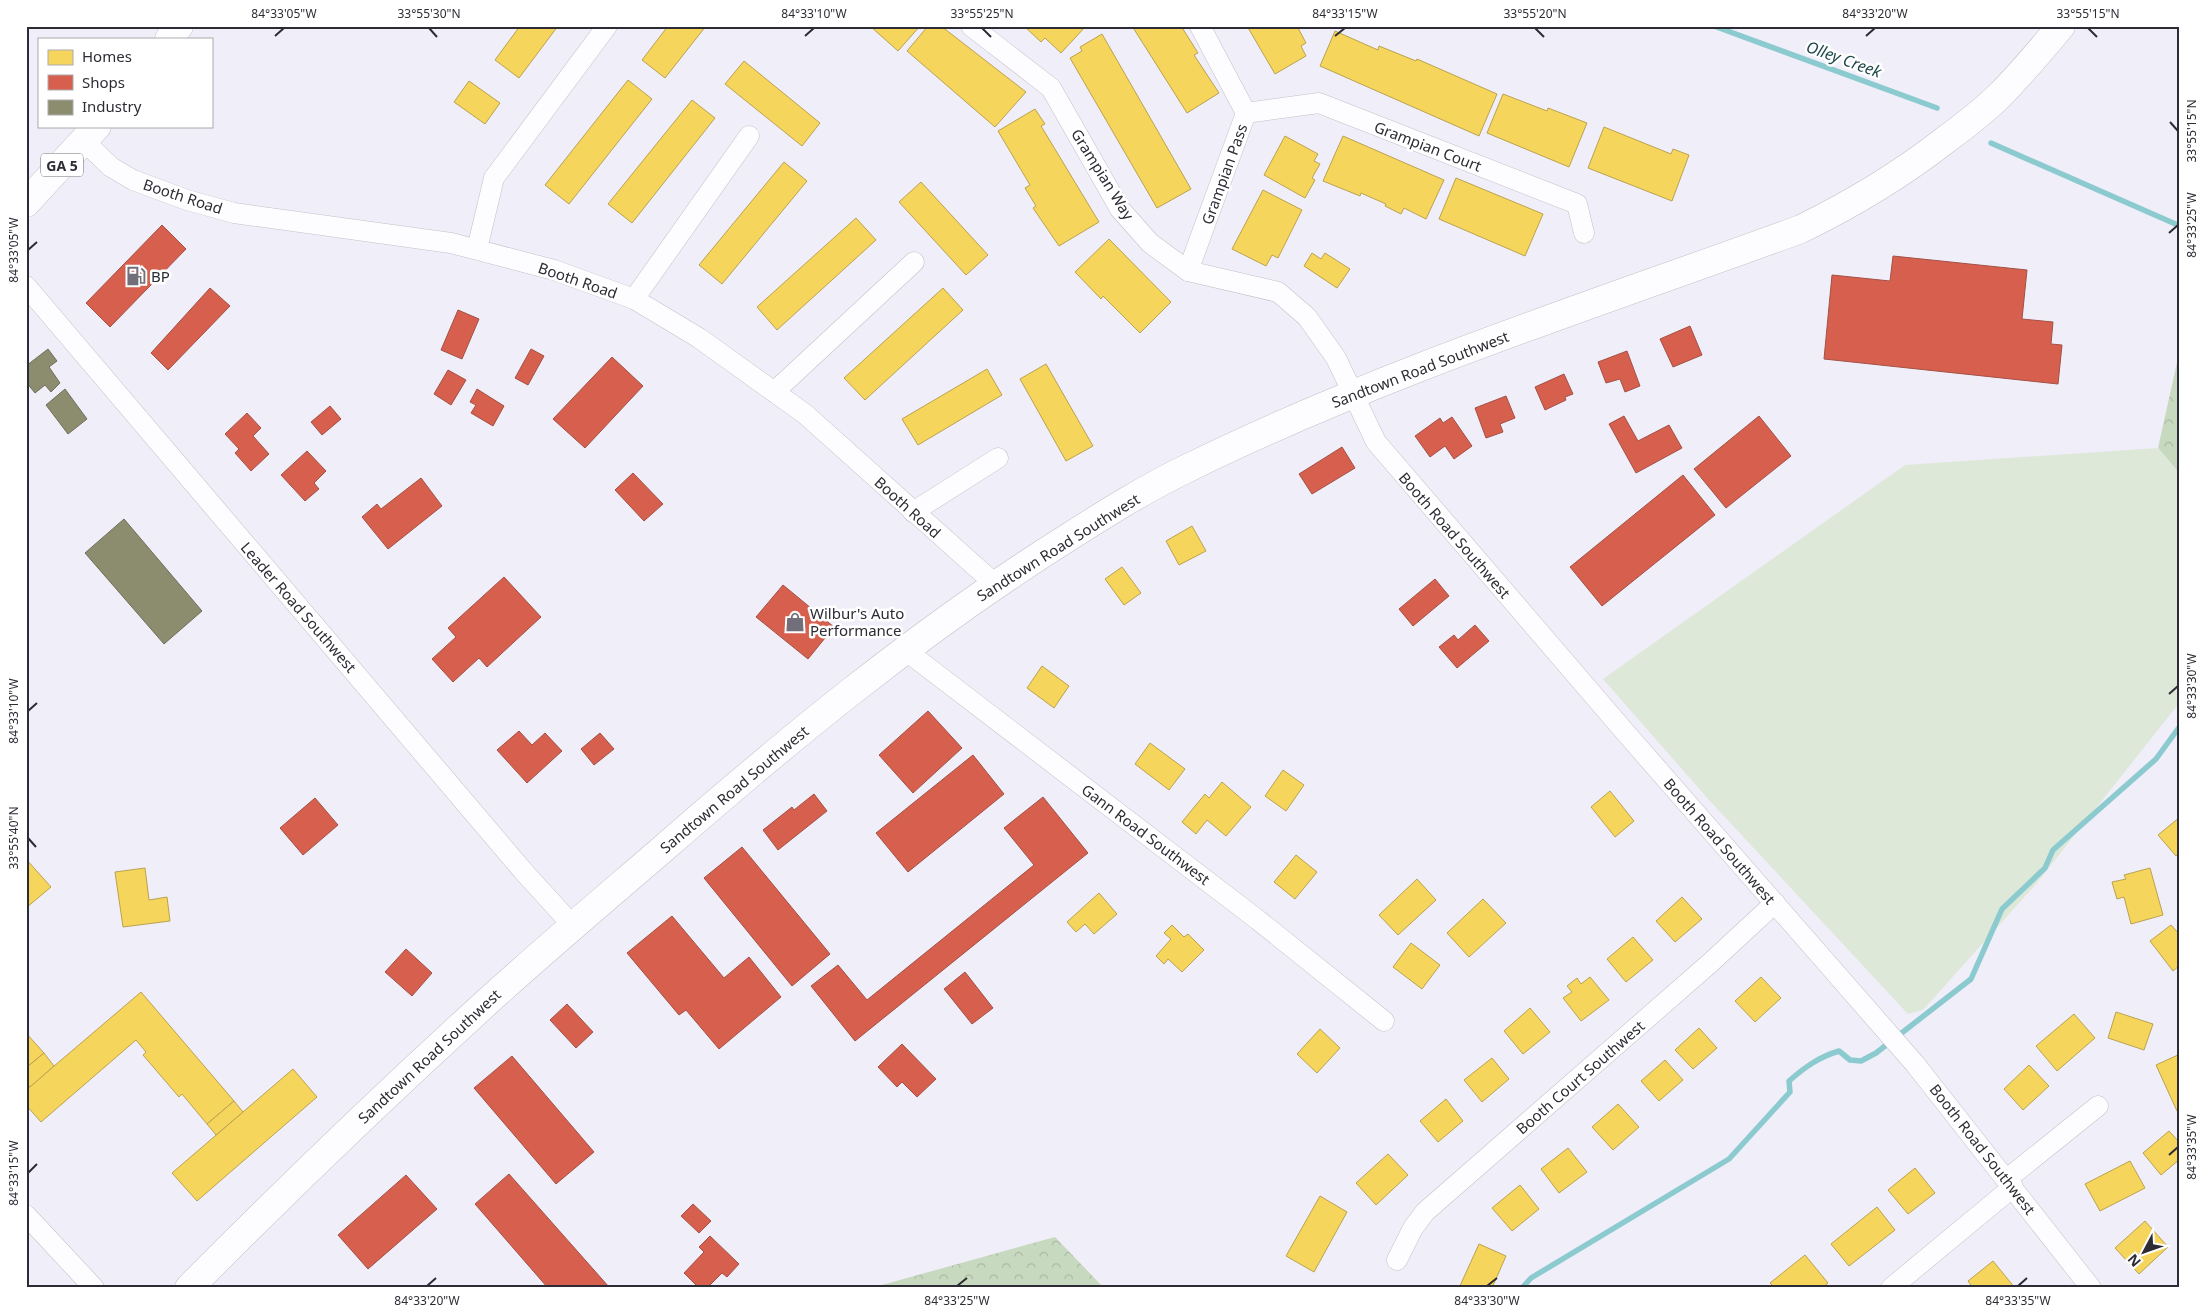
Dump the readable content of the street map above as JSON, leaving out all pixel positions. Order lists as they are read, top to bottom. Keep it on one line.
{"streets":{"street":["Grampian Court","GA 5","Grampian Way","Grampian Pass","Booth Road","Sandtown Road Southwest","Booth Road Southwest","Leader Road Southwest","Gann Road Southwest","Booth Court Southwest"]},"crossings":[["Grampian Court","Grampian Pass"],["GA 5","Booth Road"],["Grampian Way","Grampian Pass"],["Grampian Way","Sandtown Road Southwest"],["Grampian Way","Booth Road Southwest"],["Booth Road","Sandtown Road Southwest"],["Sandtown Road Southwest","Booth Road Southwest"],["Sandtown Road Southwest","Leader Road Southwest"],["Sandtown Road Southwest","Gann Road Southwest"],["Booth Road Southwest","Booth Court Southwest"]],"water":["Olley Creek"],"places":{"fuel station":["BP"],"shop":["Wilbur's Auto Performance"]},"legend":["Homes","Shops","Industry"],"north":"bottom left","coordinates":["84°33'05\"W","33°55'30\"N","84°33'10\"W","33°55'25\"N","84°33'15\"W","33°55'20\"N","84°33'20\"W","33°55'15\"N","84°33'25\"W","84°33'30\"W","33°55'40\"N","84°33'35\"W"]}
